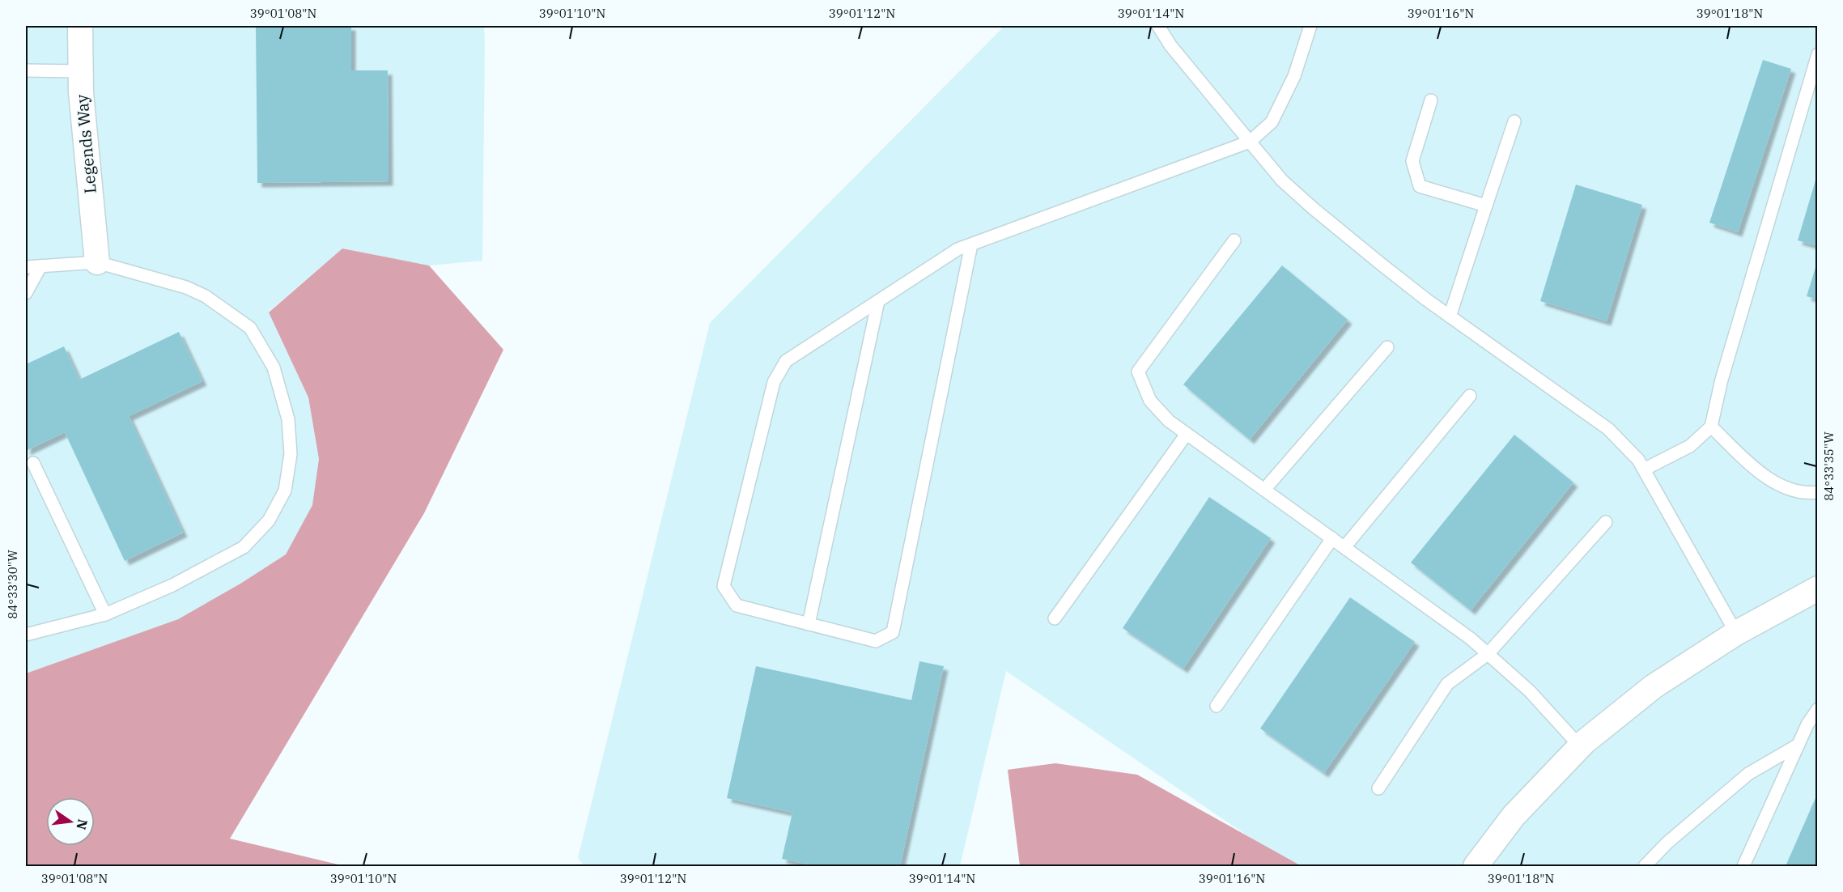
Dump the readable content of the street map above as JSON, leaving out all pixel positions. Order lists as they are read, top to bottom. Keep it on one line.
{"streets":{"street":["Legends Way"]},"north":"right","coordinates":["39°01'08\"N","39°01'10\"N","39°01'12\"N","39°01'14\"N","39°01'16\"N","39°01'18\"N","84°33'35\"W","84°33'30\"W"]}
